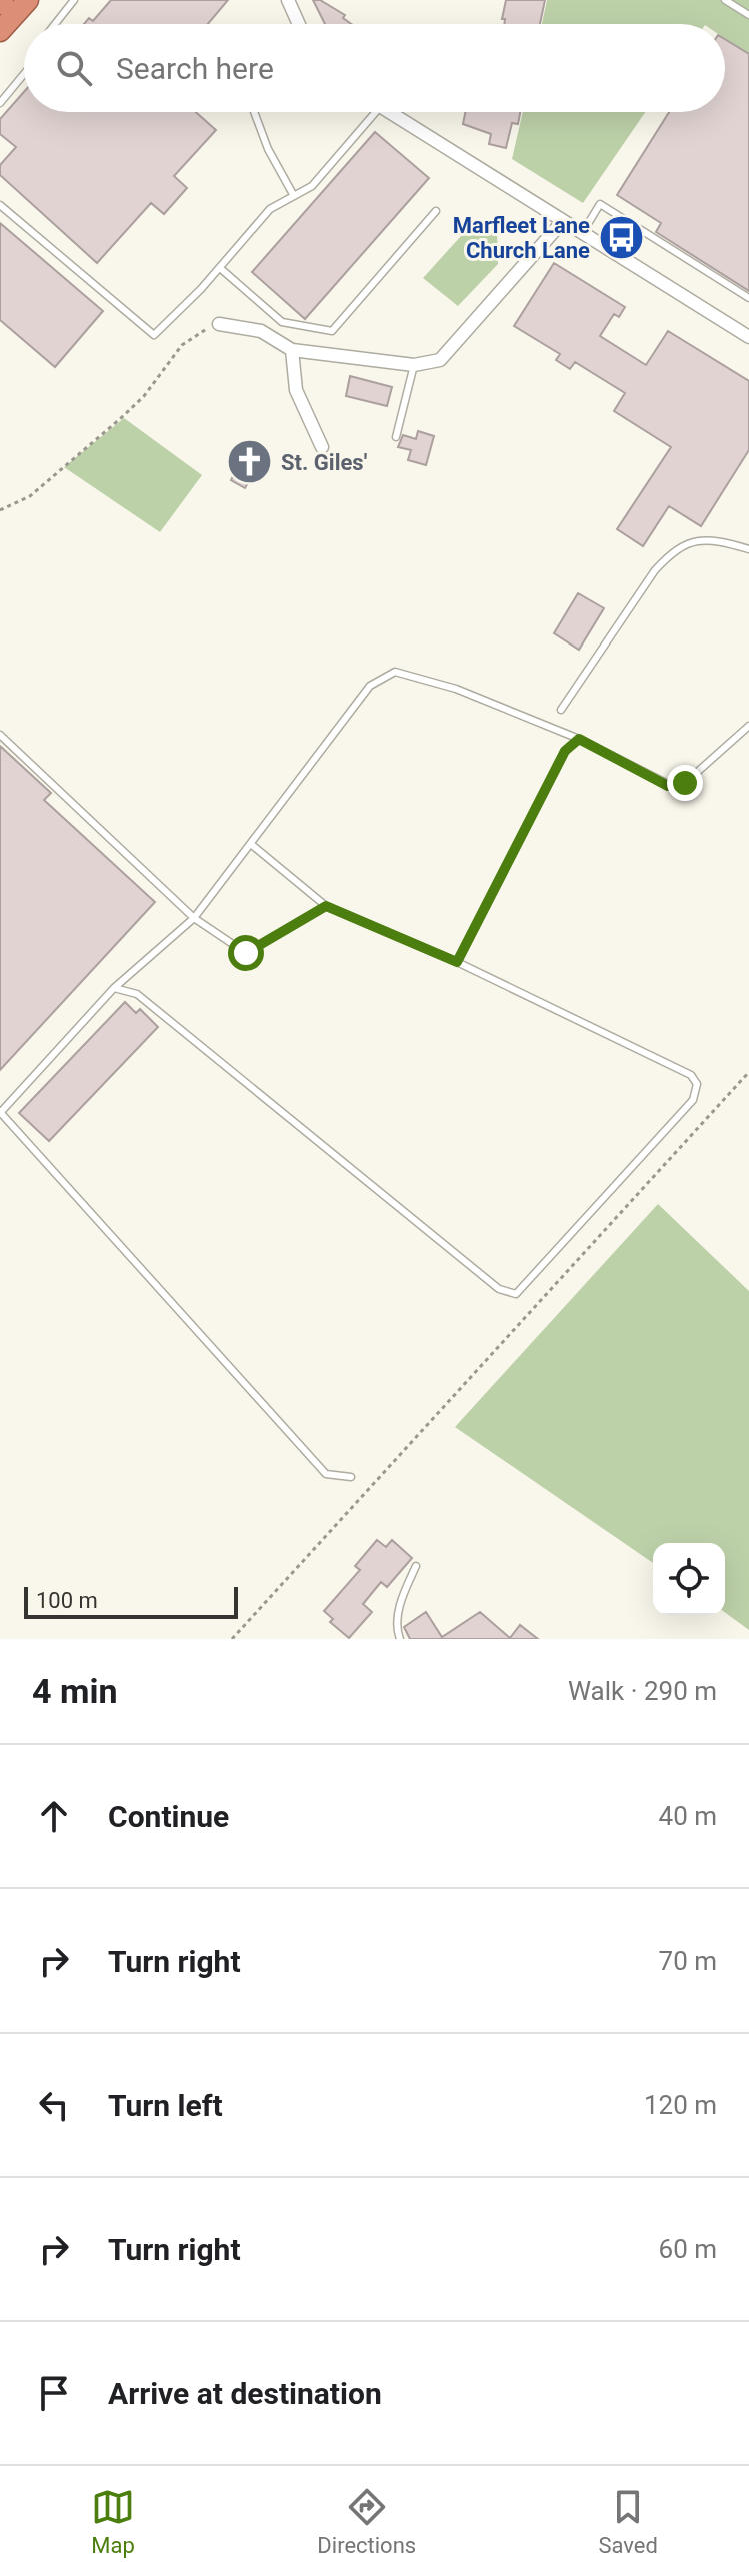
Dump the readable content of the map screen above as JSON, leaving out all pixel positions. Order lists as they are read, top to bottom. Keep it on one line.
{"places":{"bus stop":["Marfleet Lane Church Lane"],"church":["St. Giles'"]},"scale_bar":"100 m","page":{"search":"Search here","scale":"100 m","heading":["4 min","Walk · 290 m"],"list":[["Continue","40 m"],["Turn right","70 m"],["Turn left","120 m"],["Turn right","60 m"],"Arrive at destination"],"nav":["Map","Directions","Saved"]}}
